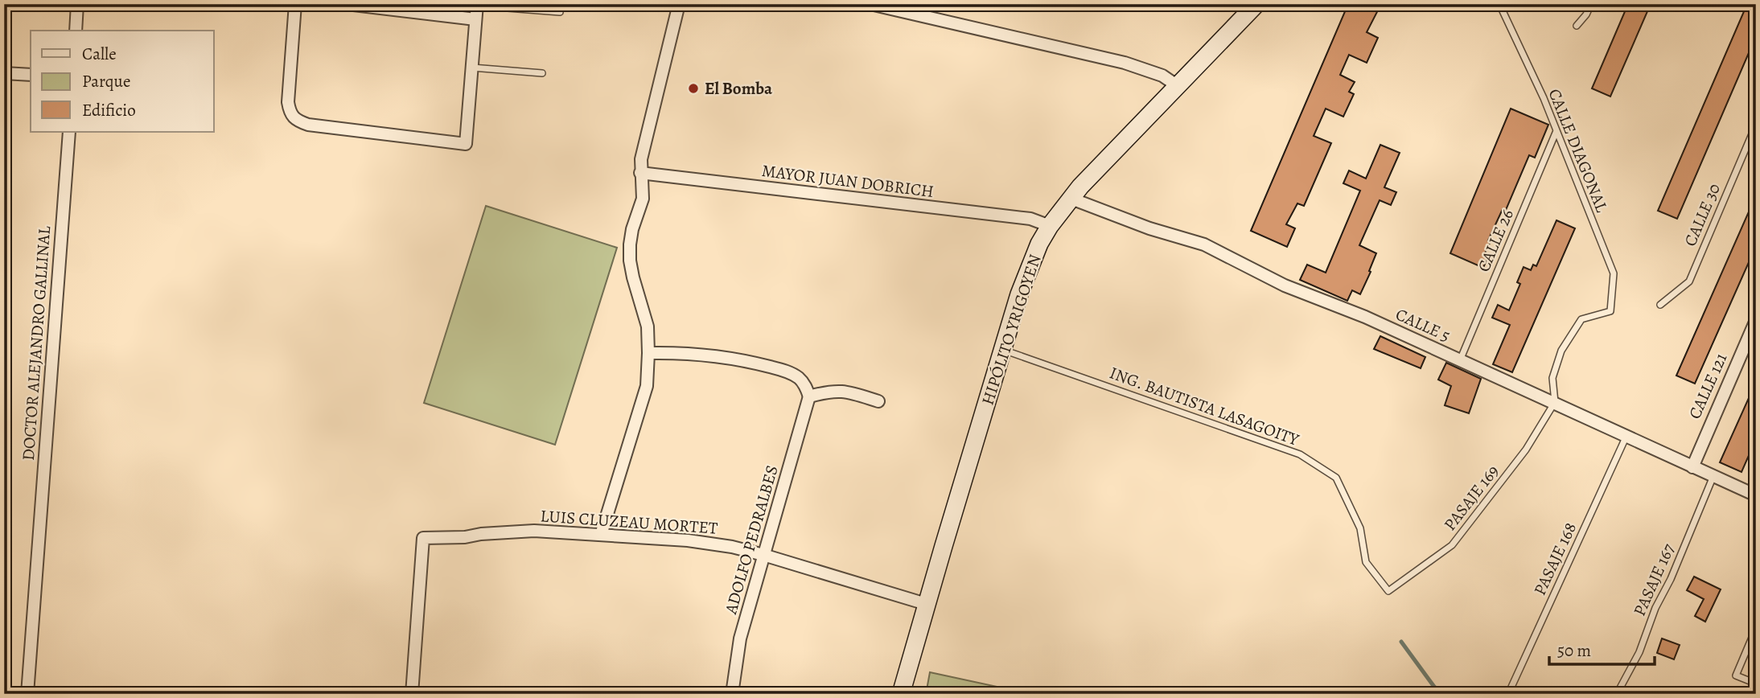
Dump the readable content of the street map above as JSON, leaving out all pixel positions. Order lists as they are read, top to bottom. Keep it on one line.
{"streets":{"street":["MAYOR JUAN DOBRICH","CALLE 5","HIPÓLITO YRIGOYEN","DOCTOR ALEJANDRO GALLINAL","CALLE 121","LUIS CLUZEAU MORTET","ADOLFO PEDRALBES"],"lane":["CALLE DIAGONAL","CALLE 30","CALLE 26","ING. BAUTISTA LASAGOITY","PASAJE 169","PASAJE 168","PASAJE 167"]},"crossings":[["CALLE DIAGONAL","CALLE 26"],["CALLE DIAGONAL","CALLE 5"],["CALLE DIAGONAL","PASAJE 169"],["MAYOR JUAN DOBRICH","HIPÓLITO YRIGOYEN"],["CALLE 26","CALLE 5"],["CALLE 5","HIPÓLITO YRIGOYEN"],["CALLE 5","CALLE 121"],["CALLE 5","PASAJE 169"],["CALLE 5","PASAJE 168"],["CALLE 5","PASAJE 167"],["HIPÓLITO YRIGOYEN","ING. BAUTISTA LASAGOITY"],["HIPÓLITO YRIGOYEN","LUIS CLUZEAU MORTET"],["ING. BAUTISTA LASAGOITY","PASAJE 169"],["LUIS CLUZEAU MORTET","ADOLFO PEDRALBES"]],"places":["El Bomba"],"legend":["Calle","Parque","Edificio"],"scale_bar":"50 m"}
